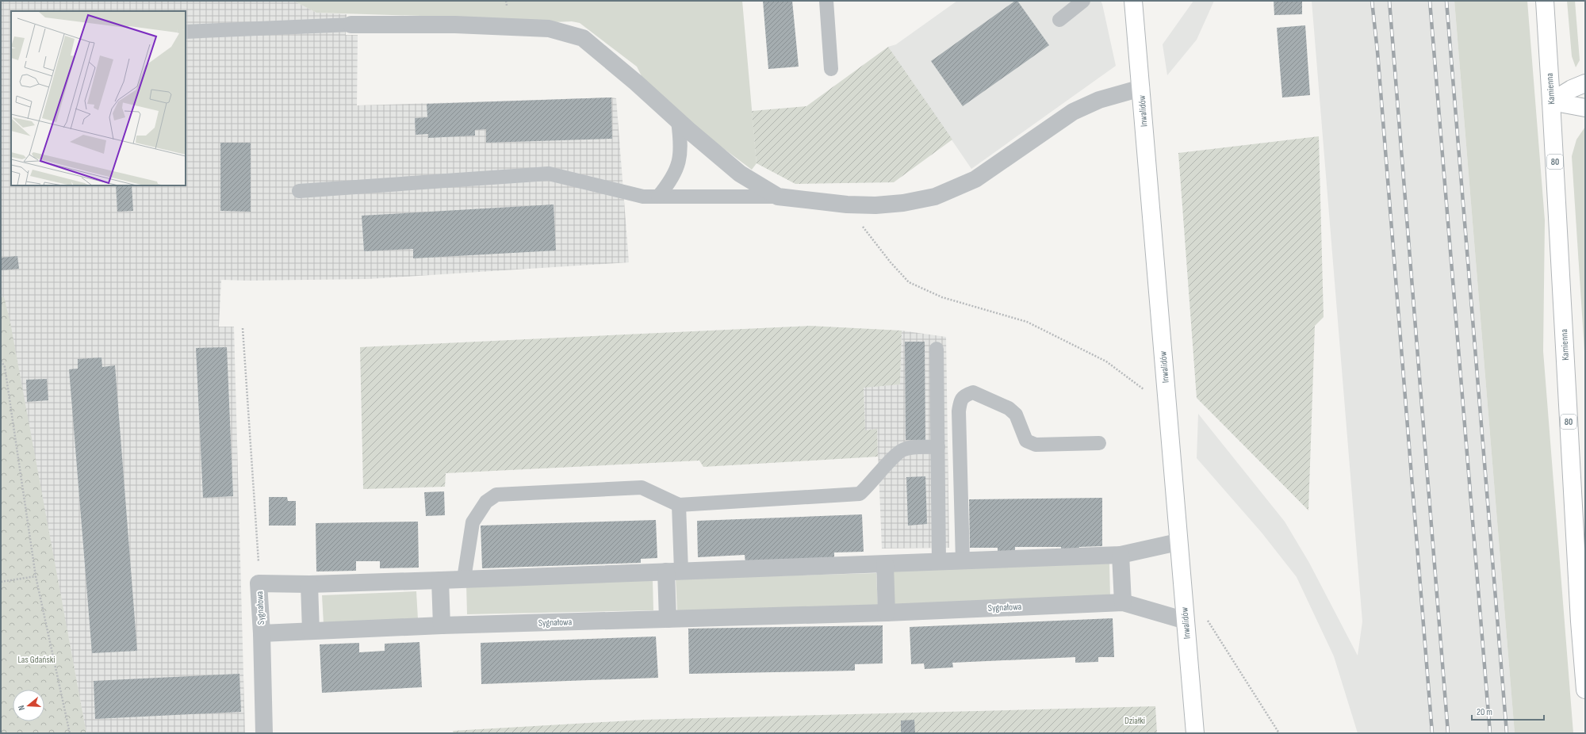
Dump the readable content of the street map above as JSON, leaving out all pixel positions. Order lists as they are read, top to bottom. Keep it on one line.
{"streets":{"street":["Kamienna","Inwalidów","80","Sygnałowa"]},"crossings":[["Inwalidów","Sygnałowa"]],"parks":["Las Gdański","Działki"],"scale_bar":"20 m","north":"left"}
